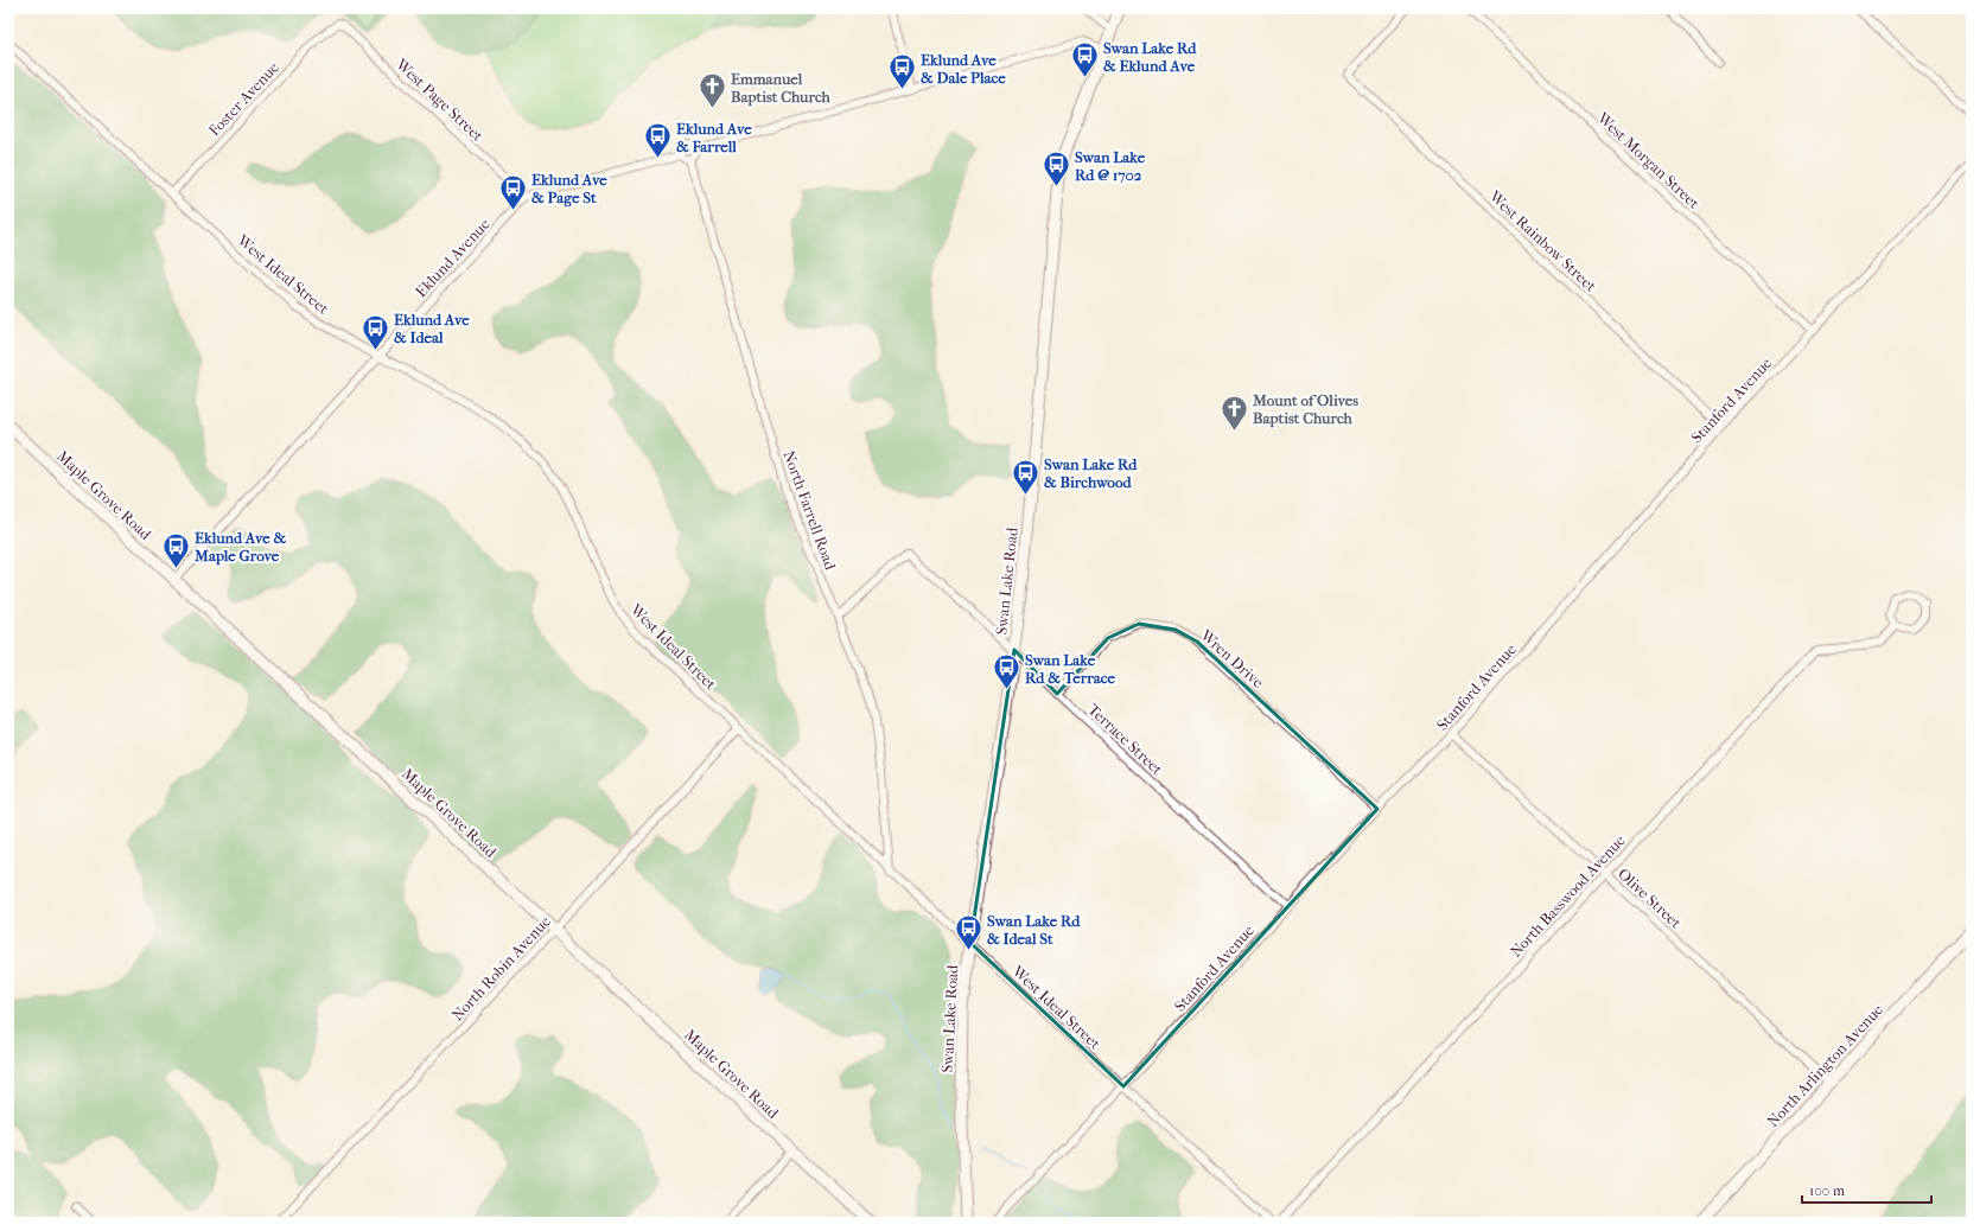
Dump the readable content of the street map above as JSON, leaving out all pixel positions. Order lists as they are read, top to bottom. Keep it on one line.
{"streets":{"street":["Foster Avenue","West Page Street","West Morgan Street","West Rainbow Street","Eklund Avenue","West Ideal Street","Stanford Avenue","Maple Grove Road","North Farrell Road","Swan Lake Road","Wren Drive","Terrace Street","North Basswood Avenue","Olive Street","North Robin Avenue","North Arlington Avenue"]},"crossings":[["Foster Avenue","West Page Street"],["Foster Avenue","West Ideal Street"],["West Page Street","Eklund Avenue"],["West Morgan Street","Stanford Avenue"],["West Rainbow Street","Stanford Avenue"],["Eklund Avenue","West Ideal Street"],["Eklund Avenue","Maple Grove Road"],["West Ideal Street","Stanford Avenue"],["West Ideal Street","North Farrell Road"],["West Ideal Street","Swan Lake Road"],["West Ideal Street","North Robin Avenue"],["Stanford Avenue","Wren Drive"],["Stanford Avenue","Terrace Street"],["Stanford Avenue","Olive Street"],["Maple Grove Road","North Robin Avenue"],["North Farrell Road","Terrace Street"],["Swan Lake Road","Terrace Street"],["Wren Drive","Terrace Street"],["North Basswood Avenue","Olive Street"],["Olive Street","North Arlington Avenue"]],"places":{"bus stop":["Swan Lake Rd & Eklund Ave","Eklund Ave & Dale Place","Eklund Ave & Farrell","Swan Lake Rd @ 1702","Eklund Ave & Page St","Eklund Ave & Ideal","Swan Lake Rd & Birchwood","Eklund Ave & Maple Grove","Swan Lake Rd & Terrace","Swan Lake Rd & Ideal St"],"church":["Emmanuel Baptist Church","Mount of Olives Baptist Church"]},"scale_bar":"100 m"}
